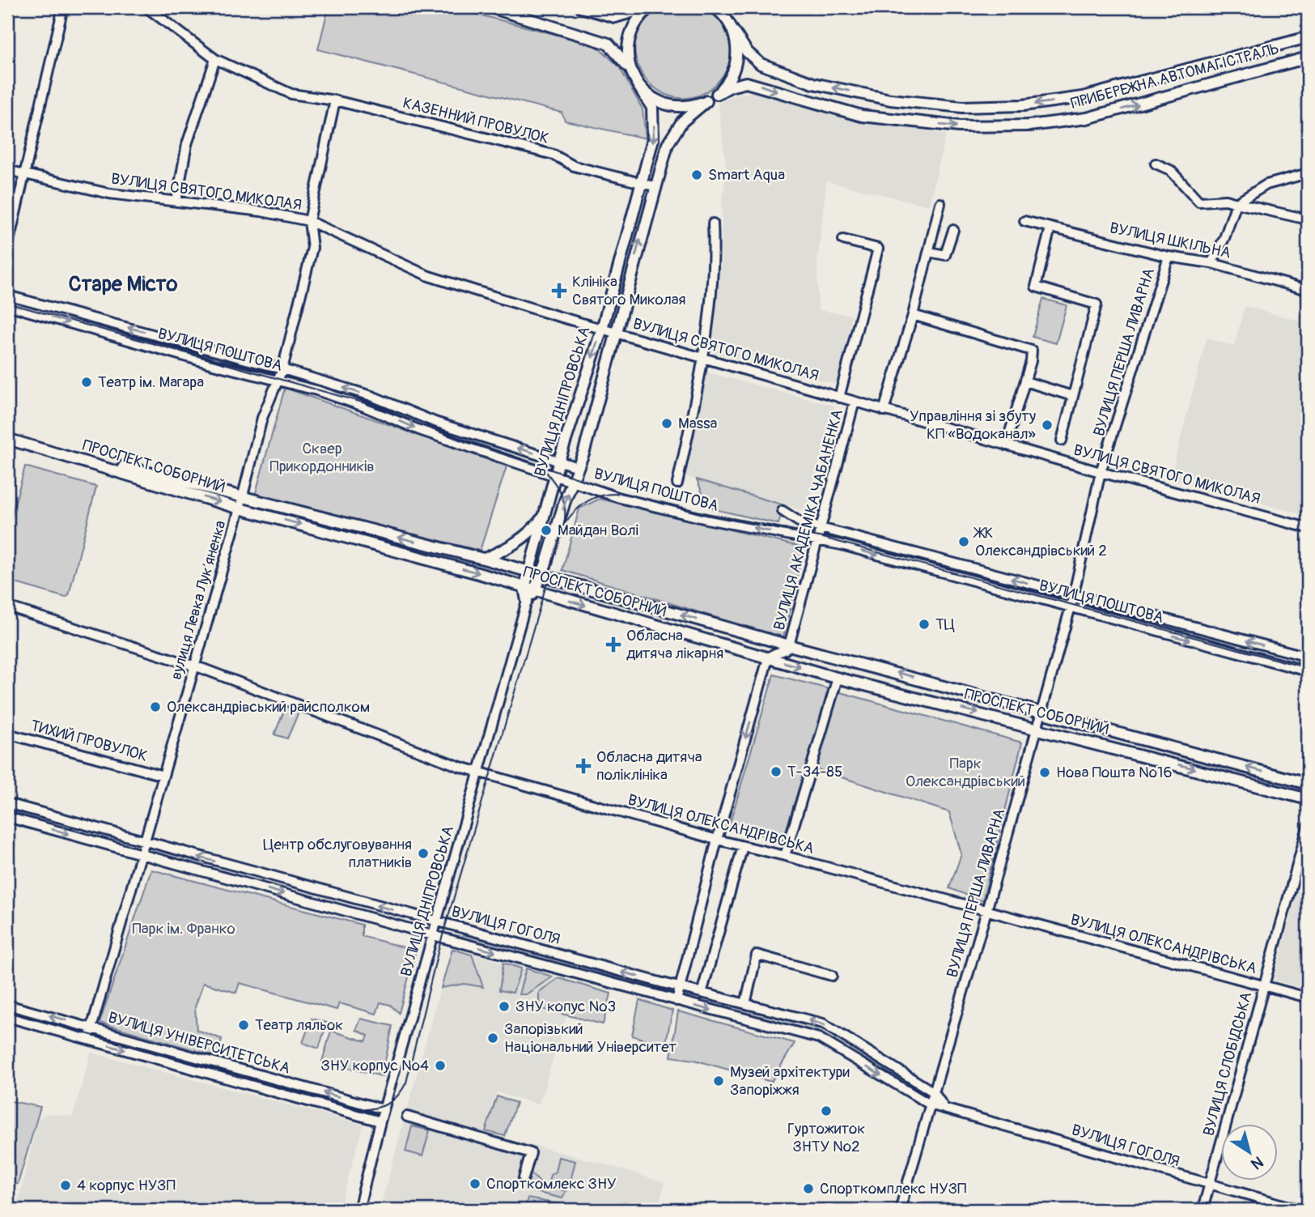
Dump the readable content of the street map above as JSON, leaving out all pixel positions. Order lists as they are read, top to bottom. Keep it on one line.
{"streets":{"main road":["ПРИБЕРЕЖНА АВТОМАГІСТРАЛЬ","ВУЛИЦЯ ДНІПРОВСЬКА","ПРОСПЕКТ СОБОРНИЙ"],"street":["КАЗЕННИЙ ПРОВУЛОК","ВУЛИЦЯ СВЯТОГО МИКОЛАЯ","ВУЛИЦЯ ШКІЛЬНА","ВУЛИЦЯ ПОШТОВА","ВУЛИЦЯ ПЕРША ЛИВАРНА","ВУЛИЦЯ АКАДЕМІКА ЧАБАНЕНКА","вулиця Левка Лукʼяненка","ТИХИЙ ПРОВУЛОК","ВУЛИЦЯ ОЛЕКСАНДРІВСЬКА","ВУЛИЦЯ ГОГОЛЯ","ВУЛИЦЯ УНІВЕРСИТЕТСЬКА","ВУЛИЦЯ СЛОБІДСЬКА"]},"crossings":[["ПРИБЕРЕЖНА АВТОМАГІСТРАЛЬ","ВУЛИЦЯ ДНІПРОВСЬКА"],["КАЗЕННИЙ ПРОВУЛОК","ВУЛИЦЯ ДНІПРОВСЬКА"],["КАЗЕННИЙ ПРОВУЛОК","вулиця Левка Лукʼяненка"],["ВУЛИЦЯ СВЯТОГО МИКОЛАЯ","ВУЛИЦЯ ПЕРША ЛИВАРНА"],["ВУЛИЦЯ СВЯТОГО МИКОЛАЯ","ВУЛИЦЯ ДНІПРОВСЬКА"],["ВУЛИЦЯ СВЯТОГО МИКОЛАЯ","ВУЛИЦЯ АКАДЕМІКА ЧАБАНЕНКА"],["ВУЛИЦЯ СВЯТОГО МИКОЛАЯ","вулиця Левка Лукʼяненка"],["ВУЛИЦЯ ШКІЛЬНА","ВУЛИЦЯ ПЕРША ЛИВАРНА"],["ВУЛИЦЯ ПОШТОВА","ВУЛИЦЯ ПЕРША ЛИВАРНА"],["ВУЛИЦЯ ПОШТОВА","ВУЛИЦЯ ДНІПРОВСЬКА"],["ВУЛИЦЯ ПОШТОВА","ВУЛИЦЯ АКАДЕМІКА ЧАБАНЕНКА"],["ВУЛИЦЯ ПОШТОВА","вулиця Левка Лукʼяненка"],["ВУЛИЦЯ ПЕРША ЛИВАРНА","ПРОСПЕКТ СОБОРНИЙ"],["ВУЛИЦЯ ПЕРША ЛИВАРНА","ВУЛИЦЯ ОЛЕКСАНДРІВСЬКА"],["ВУЛИЦЯ ПЕРША ЛИВАРНА","ВУЛИЦЯ ГОГОЛЯ"],["ВУЛИЦЯ ДНІПРОВСЬКА","ПРОСПЕКТ СОБОРНИЙ"],["ВУЛИЦЯ ДНІПРОВСЬКА","ВУЛИЦЯ ОЛЕКСАНДРІВСЬКА"],["ВУЛИЦЯ ДНІПРОВСЬКА","ВУЛИЦЯ ГОГОЛЯ"],["ВУЛИЦЯ ДНІПРОВСЬКА","ВУЛИЦЯ УНІВЕРСИТЕТСЬКА"],["ПРОСПЕКТ СОБОРНИЙ","ВУЛИЦЯ АКАДЕМІКА ЧАБАНЕНКА"],["ПРОСПЕКТ СОБОРНИЙ","вулиця Левка Лукʼяненка"],["вулиця Левка Лукʼяненка","ТИХИЙ ПРОВУЛОК"],["вулиця Левка Лукʼяненка","ВУЛИЦЯ ОЛЕКСАНДРІВСЬКА"],["вулиця Левка Лукʼяненка","ВУЛИЦЯ ГОГОЛЯ"],["вулиця Левка Лукʼяненка","ВУЛИЦЯ УНІВЕРСИТЕТСЬКА"],["ВУЛИЦЯ ОЛЕКСАНДРІВСЬКА","ВУЛИЦЯ СЛОБІДСЬКА"],["ВУЛИЦЯ ГОГОЛЯ","ВУЛИЦЯ СЛОБІДСЬКА"]],"districts":["Старе Місто"],"parks":["Сквер Прикордонників","Парк Олександрівський","Парк ім. Франко"],"places":{"other":["Smart Aqua","Театр ім. Магара","Massa","Управлiння зi збуту КП «Водоканал»","Майдан Волі","ЖК Олександрівський 2","ТЦ","Олександрівський райсполком","Т-34-85","Нова Пошта №16","Центр обслуговування платників","ЗНУ копус №3","Театр ляльок","Запорізький Національний Університет","ЗНУ корпус №4","Музей архітектури Запоріжжя","Гуртожиток ЗНТУ №2","Спорткомлекс ЗНУ","4 корпус НУЗП","Спорткомплекс НУЗП"],"health":["Клініка Святого Миколая","Обласна дитяча лікарня","Обласна дитяча поліклініка"]},"north":"bottom right"}
